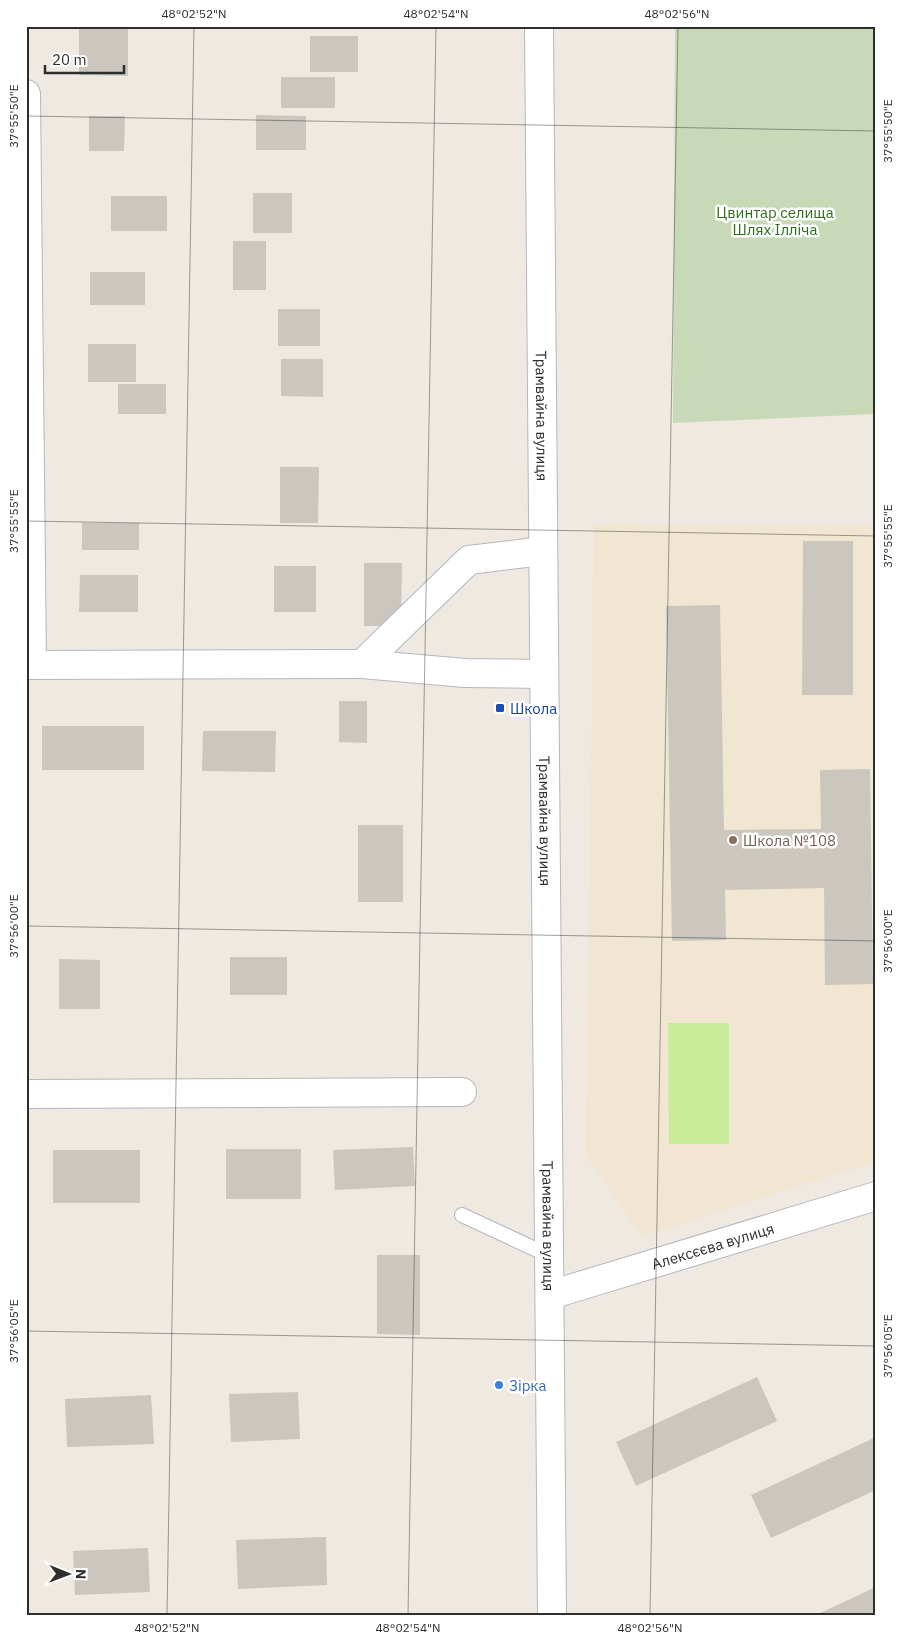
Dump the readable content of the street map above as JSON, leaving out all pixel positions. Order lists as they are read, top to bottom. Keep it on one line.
{"streets":{"street":["Трамвайна вулиця","Алексєєва вулиця"]},"crossings":[["Трамвайна вулиця","Алексєєва вулиця"]],"parks":["Цвинтар селища Шлях Ілліча"],"places":{"transit":["Школа"],"other":["Школа №108","Зірка"]},"scale_bar":"20 m","north":"right","coordinates":["48°02'52\"N","48°02'54\"N","48°02'56\"N","37°55'50\"E","37°55'55\"E","37°56'00\"E","37°56'05\"E"]}
